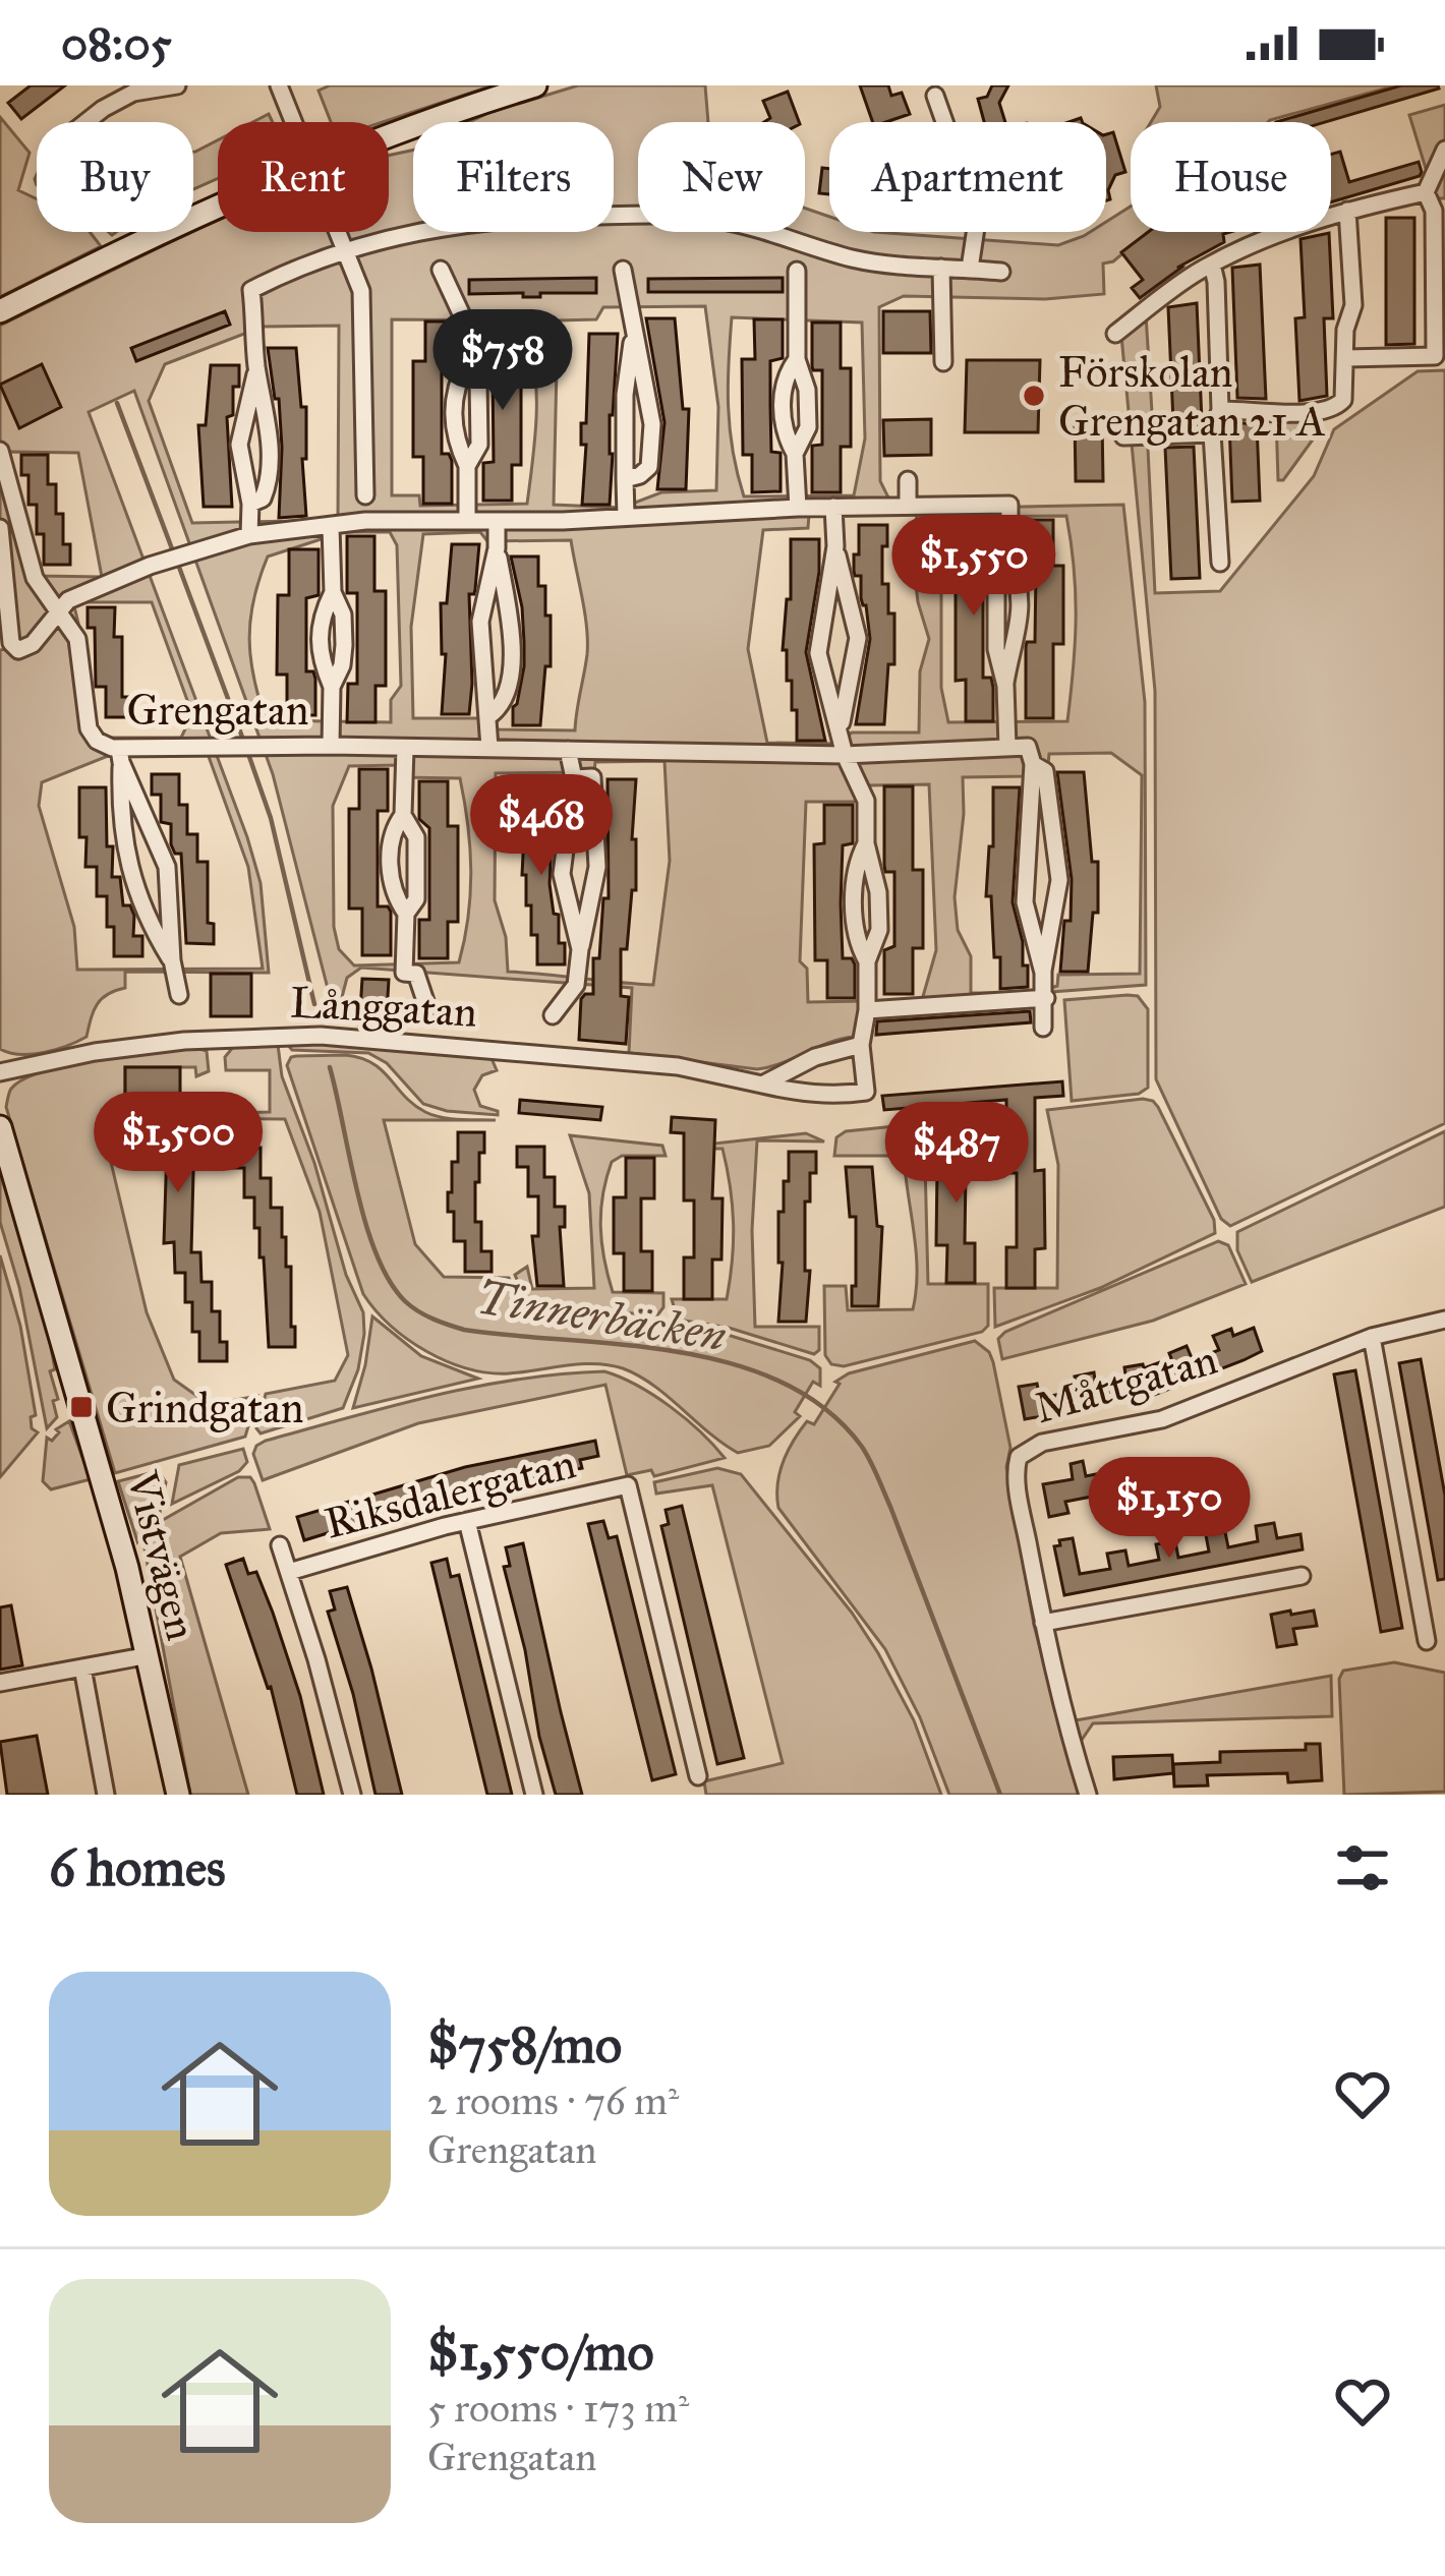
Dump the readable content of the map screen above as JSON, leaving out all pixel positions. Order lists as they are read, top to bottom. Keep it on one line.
{"streets":{"main road":["Vistvägen"],"street":["Grengatan","Långgatan","Måttgatan","Riksdalergatan"]},"crossings":[["Grengatan","Långgatan"]],"water":["Tinnerbäcken"],"places":{"other":["Förskolan Grengatan 21 A"],"transit":["Grindgatan"]},"page":{"status":"08:05","chip":["Buy","Rent","Filters","New","Apartment","House"],"price":["$758","$1,550","$468","$1,500","$487","$1,150"],"heading":"6 homes","list":[{"name":"$758/mo","note":"2 rooms · 76 m² · Grengatan"},{"name":"$1,550/mo","note":"5 rooms · 173 m² · Grengatan"}]}}
